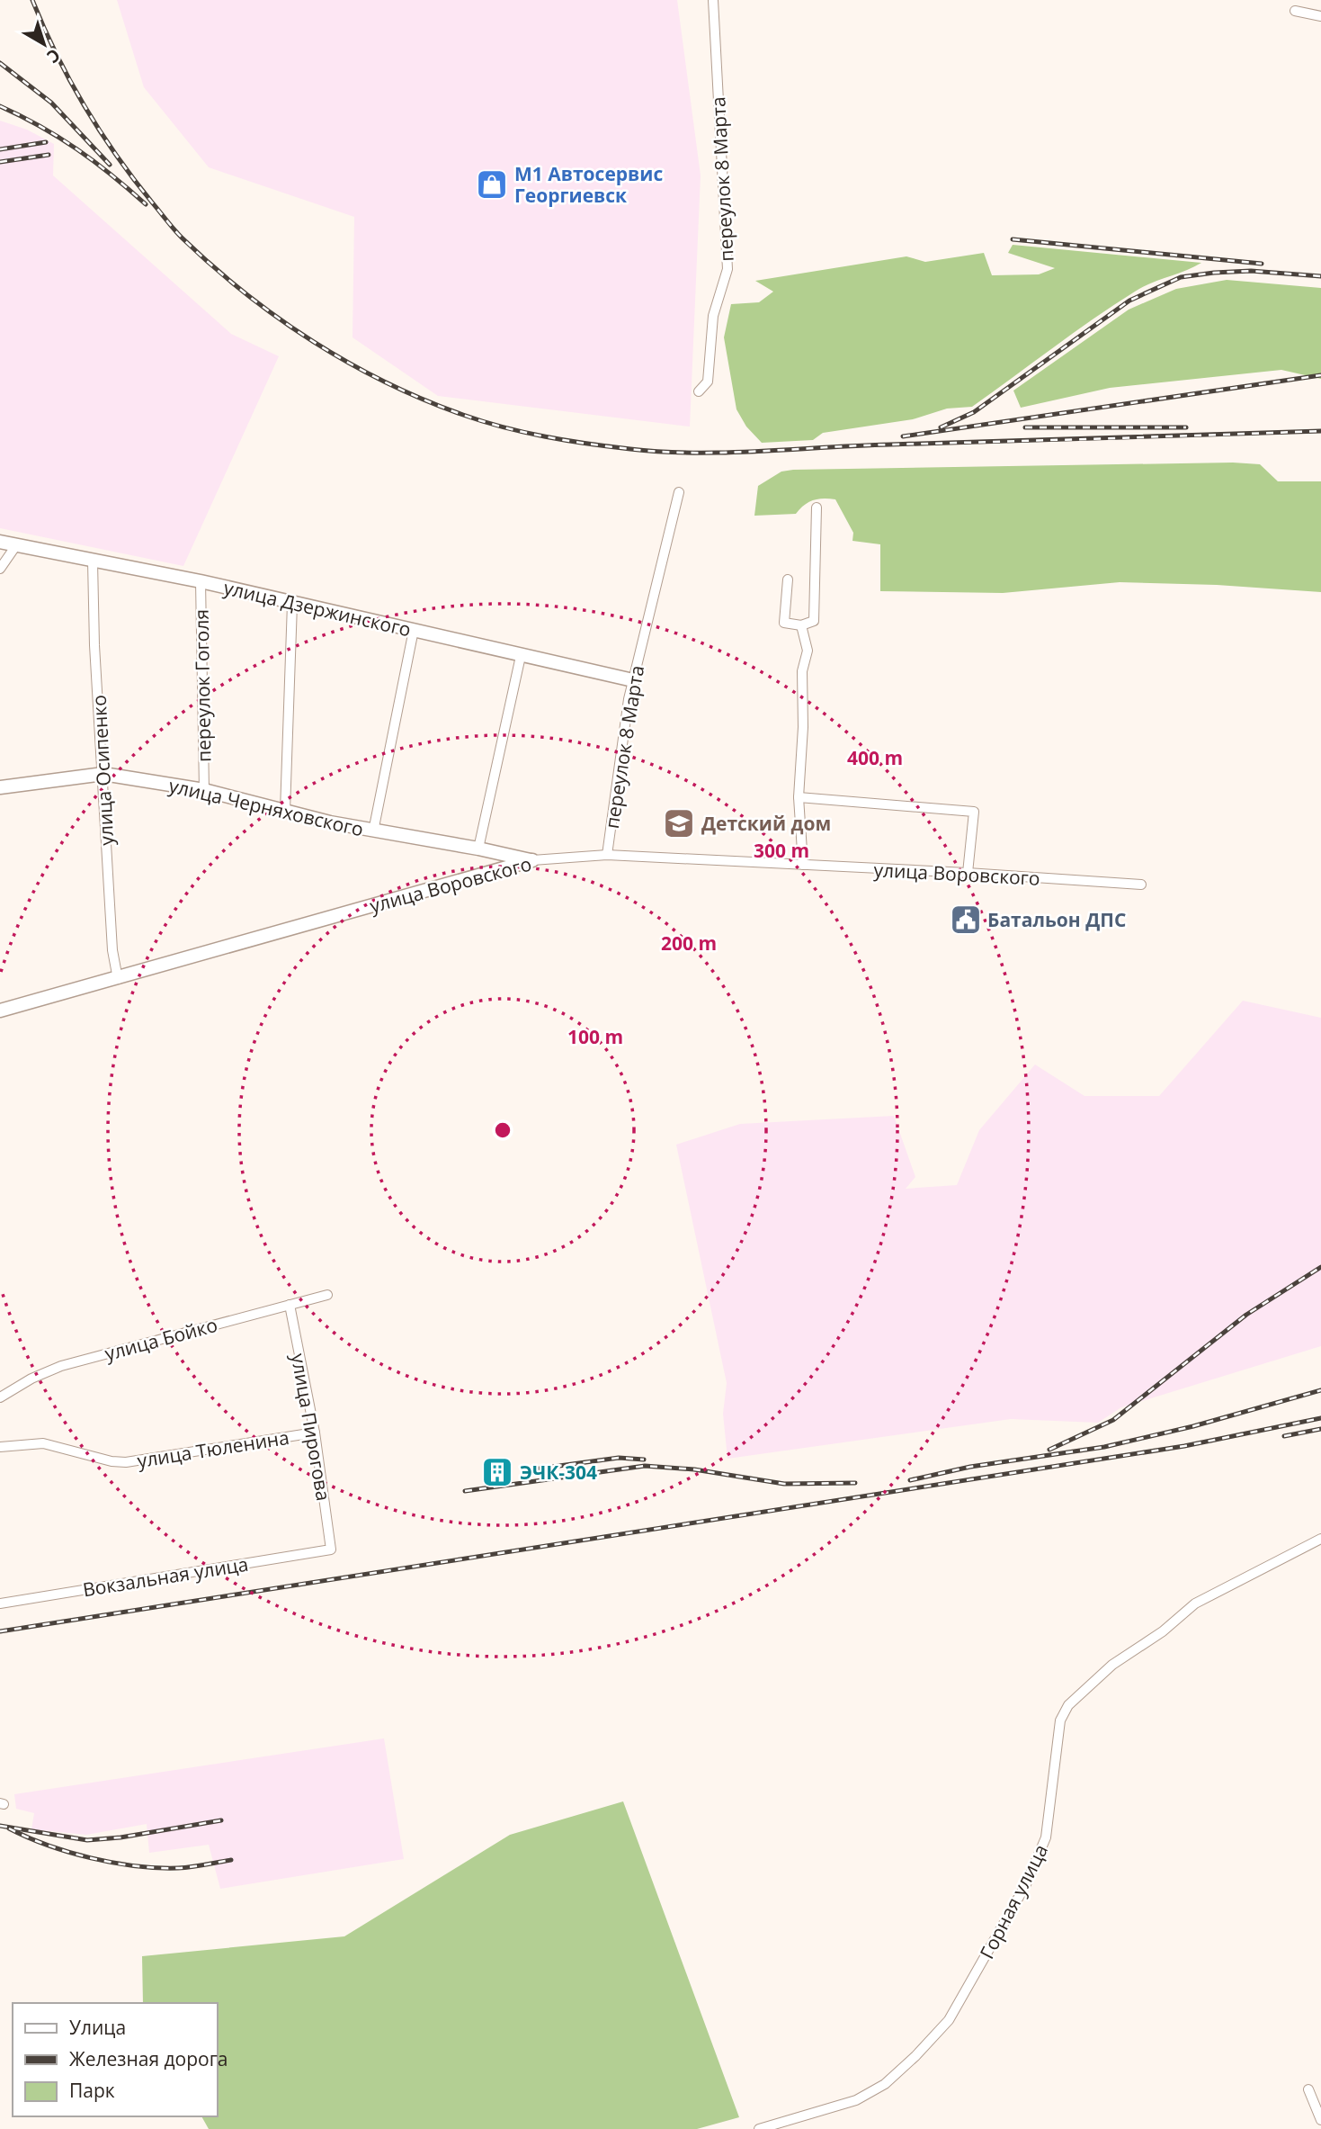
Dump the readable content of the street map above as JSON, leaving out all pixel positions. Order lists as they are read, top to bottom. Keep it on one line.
{"streets":{"street":["переулок 8 Марта","улица Дзержинского","переулок Гоголя","улица Осипенко","улица Черняховского","улица Воровского","улица Бойко","улица Пирогова","улица Тюленина","Вокзальная улица","Горная улица"]},"crossings":[["переулок 8 Марта","улица Дзержинского"],["переулок 8 Марта","улица Воровского"],["улица Дзержинского","переулок Гоголя"],["улица Дзержинского","улица Осипенко"],["переулок Гоголя","улица Черняховского"],["улица Осипенко","улица Черняховского"],["улица Осипенко","улица Воровского"],["улица Черняховского","улица Воровского"],["улица Бойко","улица Пирогова"],["улица Пирогова","улица Тюленина"],["улица Пирогова","Вокзальная улица"]],"places":{"shop":["М1 Автосервис Георгиевск"],"school or university":["Детский дом"],"public building":["Батальон ДПС"],"building":["ЭЧК-304"]},"legend":["Улица","Железная дорога","Парк"],"north":"bottom right","rings":["400 m","300 m","200 m","100 m"]}
